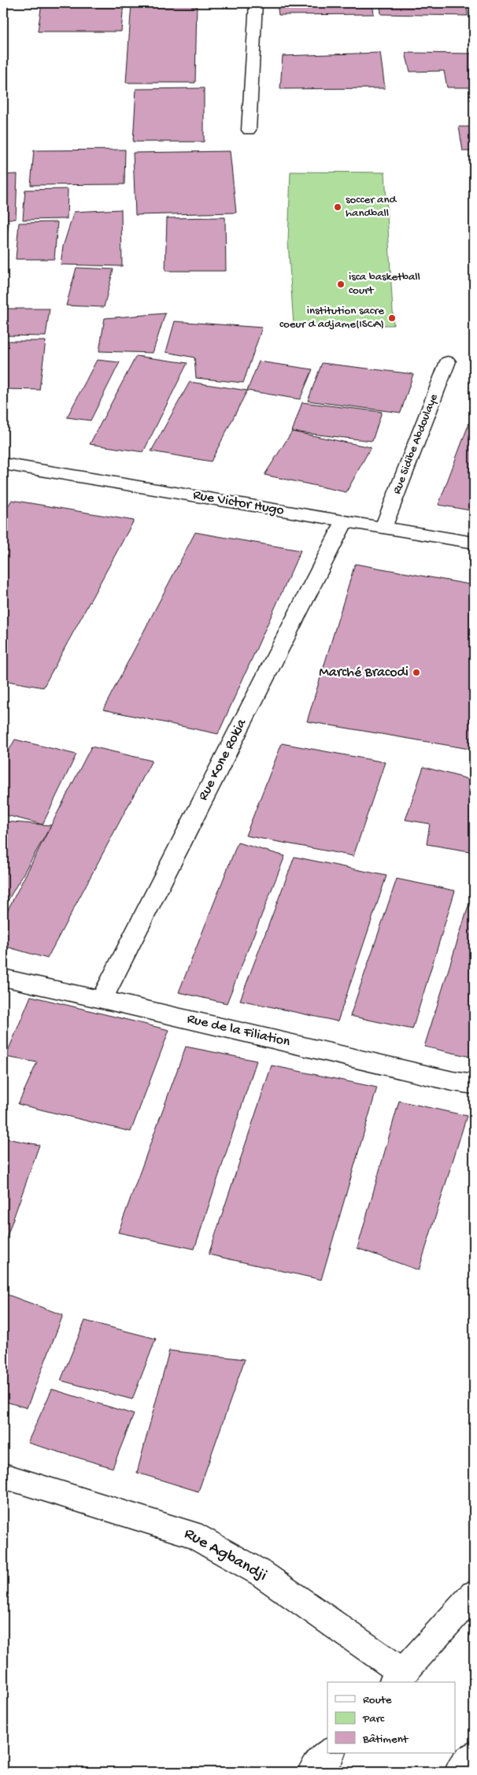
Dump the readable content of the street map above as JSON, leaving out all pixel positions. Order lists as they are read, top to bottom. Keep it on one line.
{"streets":{"street":["Rue Sidibe Abdoulaye","Rue Victor Hugo","Rue Kone Rokia","Rue de la Filiation","Rue Agbandji"]},"crossings":[["Rue Sidibe Abdoulaye","Rue Victor Hugo"],["Rue Victor Hugo","Rue Kone Rokia"],["Rue Kone Rokia","Rue de la Filiation"]],"places":["soccer and handball","isca basketball court","institution sacre coeur d adjame(ISCA)","Marché Bracodi"],"legend":["Route","Parc","Bâtiment"]}
